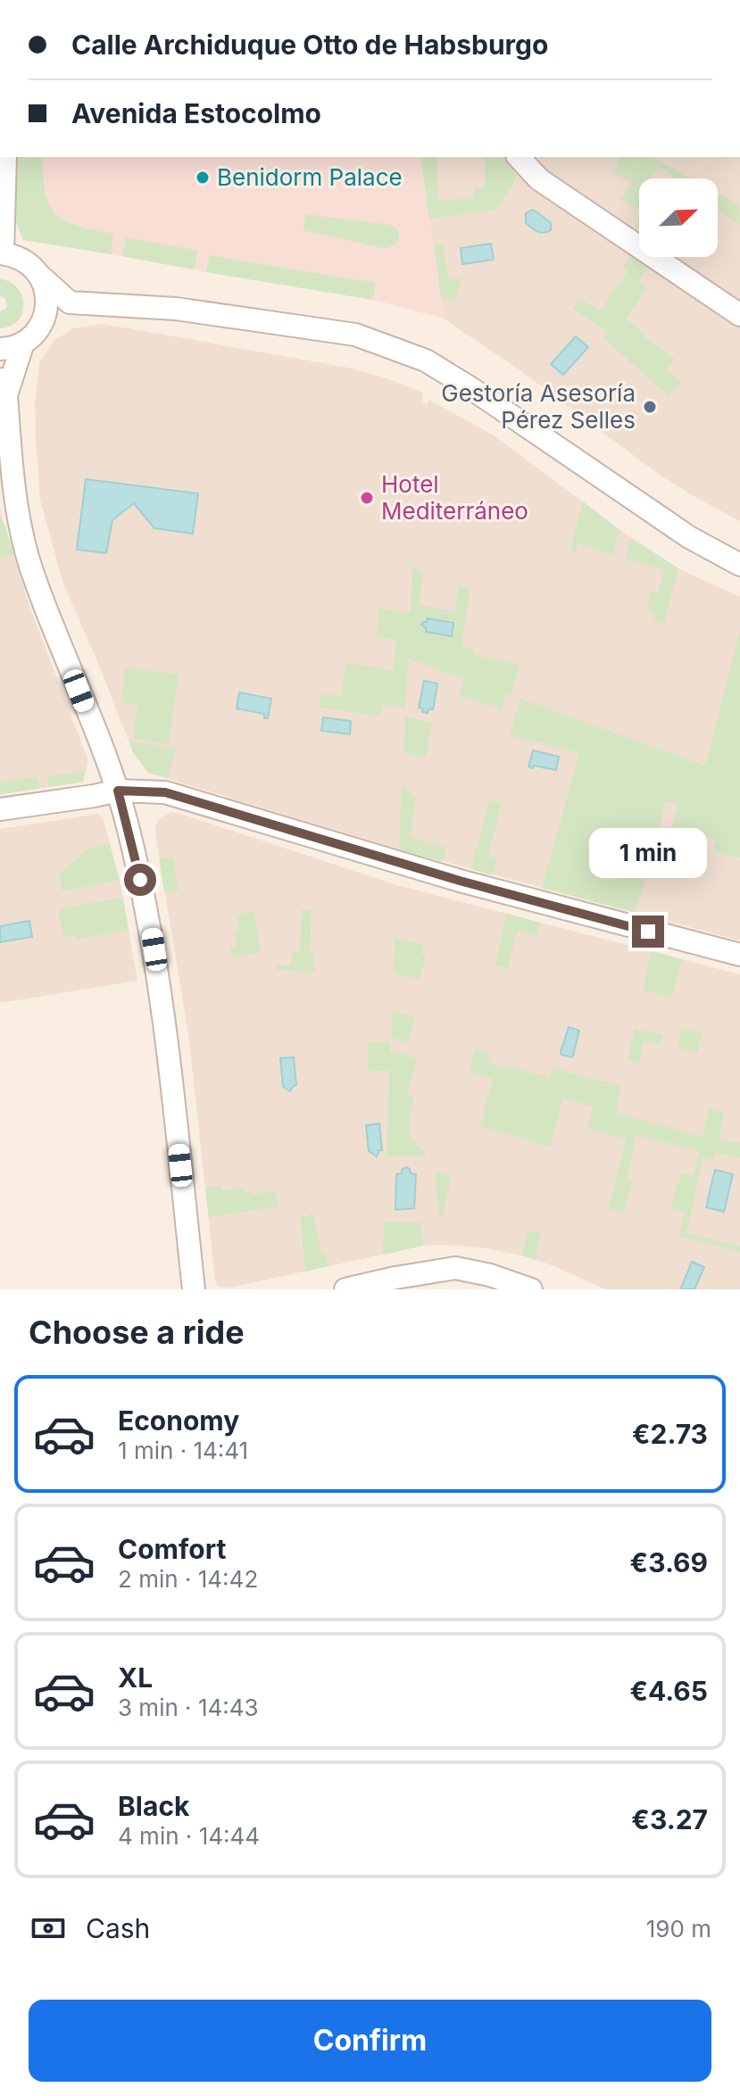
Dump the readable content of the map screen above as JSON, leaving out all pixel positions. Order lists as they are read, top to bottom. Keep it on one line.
{"places":["Benidorm Palace","Gestoría Asesoría Pérez Selles","Hotel Mediterráneo"],"north":"top right","page":{"banner":["Calle Archiduque Otto de Habsburgo","Avenida Estocolmo"],"bubble":"1 min","heading":"Choose a ride","list":[{"name":"Economy","note":"1 min · 14:41","value":"€2.73"},{"name":"Comfort","note":"2 min · 14:42","value":"€3.69"},{"name":"XL","note":"3 min · 14:43","value":"€4.65"},{"name":"Black","note":"4 min · 14:44","value":"€3.27"}],"pay":["Cash","190 m"],"buttons":"Confirm"}}
